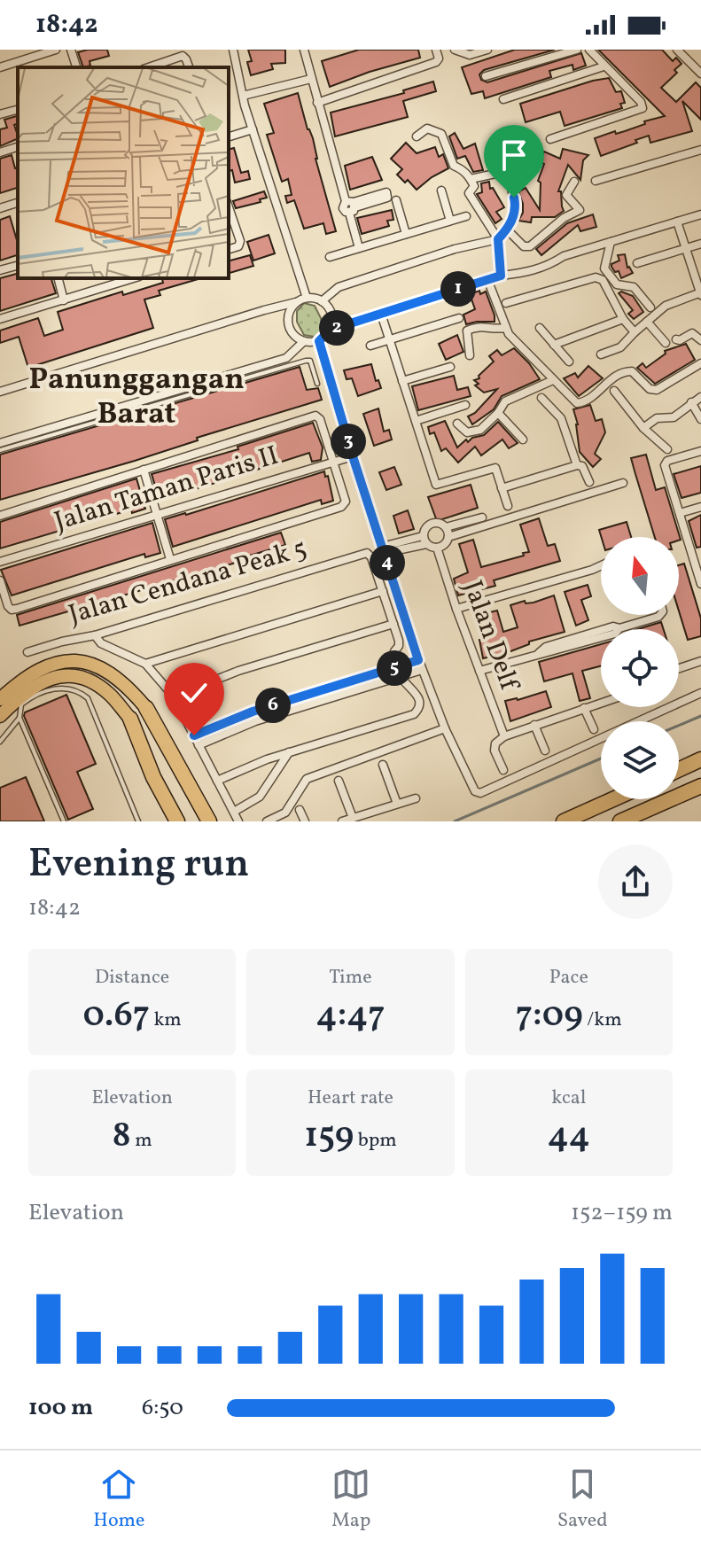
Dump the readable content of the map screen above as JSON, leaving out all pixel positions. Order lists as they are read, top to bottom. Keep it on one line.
{"streets":{"street":["Jalan Taman Paris II","Jalan Cendana Peak 5","Jalan Delf"]},"districts":["Panunggangan Barat"],"north":"top","page":{"status":"18:42","pins":["1","2","3","4","5","6"],"heading":["Evening run","18:42"],"stats":[["Distance","0.67 km"],["Time","4:47"],["Pace","7:09 /km"],["Elevation","8 m"],["Heart rate","159 bpm"],["kcal","44"]],"chart":["Elevation","152–159 m"],"list":[{"name":"100 m","note":"6:50"}],"tabs":["Home","Map","Saved"]}}
